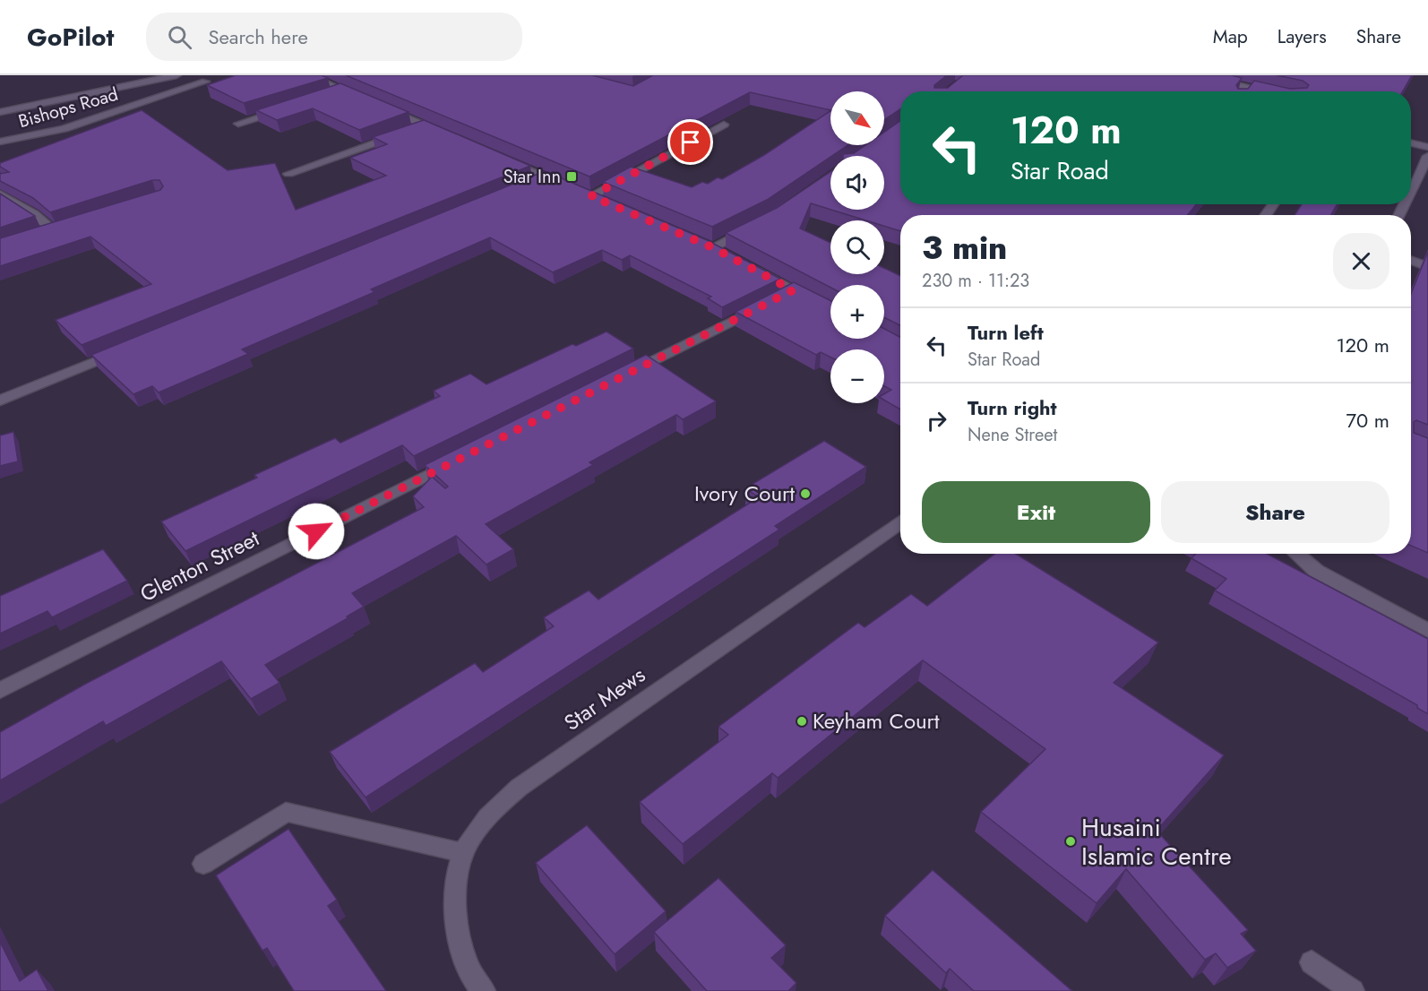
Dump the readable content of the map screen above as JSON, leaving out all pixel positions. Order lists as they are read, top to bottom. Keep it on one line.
{"streets":{"street":["Bishops Road","Glenton Street","Star Mews"]},"places":{"transit":["Star Inn"],"other":["Ivory Court","Keyham Court","Husaini Islamic Centre"]},"north":"bottom right","page":{"header":"GoPilot","search":"Search here","nav":["Map","Layers","Share"],"map_buttons":["+","−"],"turn":["120 m","Star Road"],"heading":["3 min","230 m · 11:23"],"list":[{"name":"Turn left","note":"Star Road","value":"120 m"},{"name":"Turn right","note":"Nene Street","value":"70 m"}],"buttons":["Exit","Share"]}}
